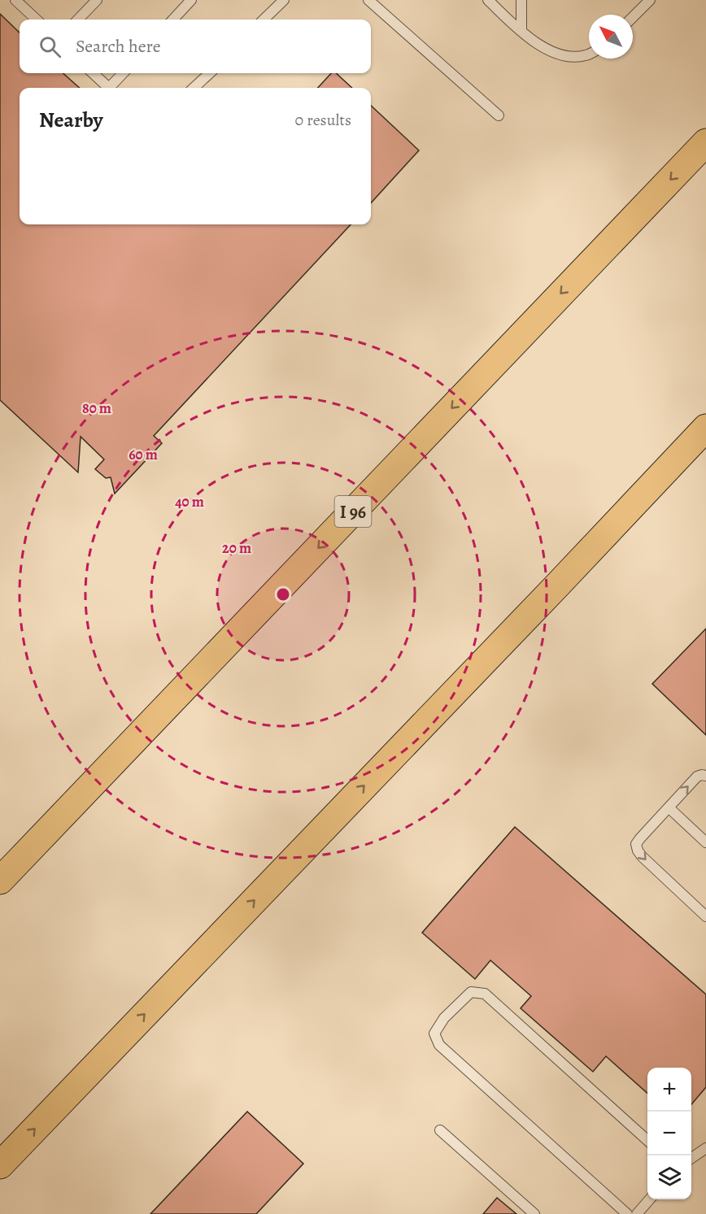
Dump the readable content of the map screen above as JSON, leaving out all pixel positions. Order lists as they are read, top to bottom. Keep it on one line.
{"streets":{"highway":["I 96"]},"north":"top left","page":{"search":"Search here","heading":["Nearby","0 results"],"map_buttons":["+","−"]},"rings":["80 m","60 m","40 m","20 m"]}
